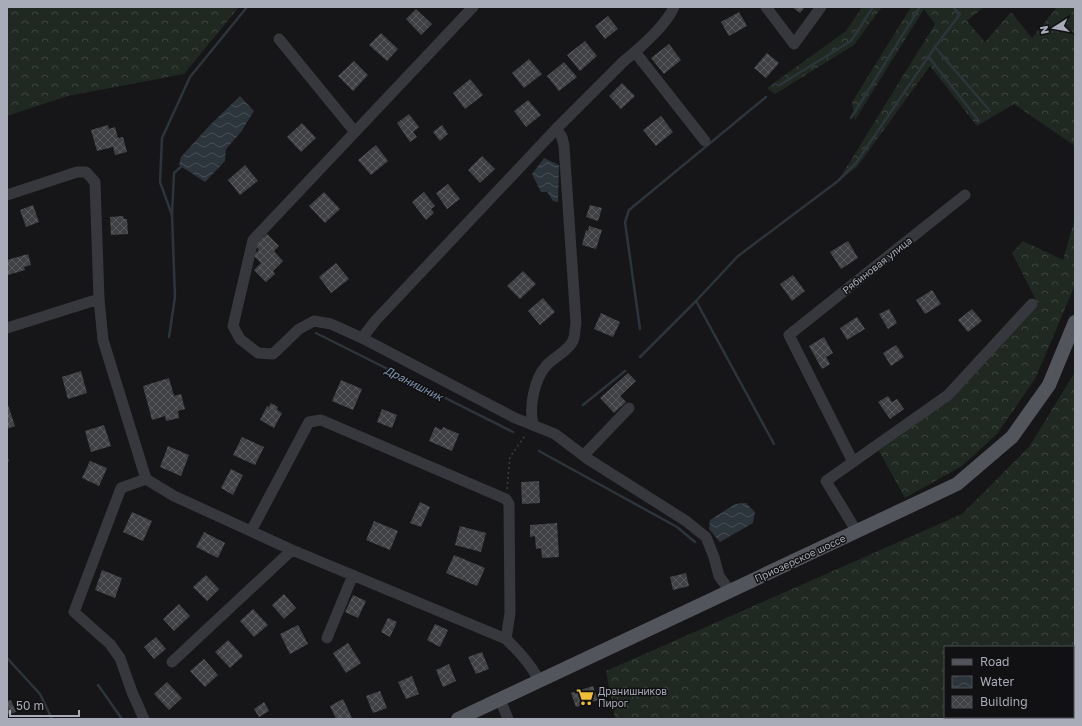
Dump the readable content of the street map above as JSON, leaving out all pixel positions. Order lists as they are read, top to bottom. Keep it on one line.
{"streets":{"main road":["Приозерское шоссе"],"street":["Рябиновая улица"]},"water":["Дранишник"],"places":{"supermarket":["Дранишников Пирог"]},"legend":["Road","Water","Building"],"scale_bar":"50 m","north":"left"}
